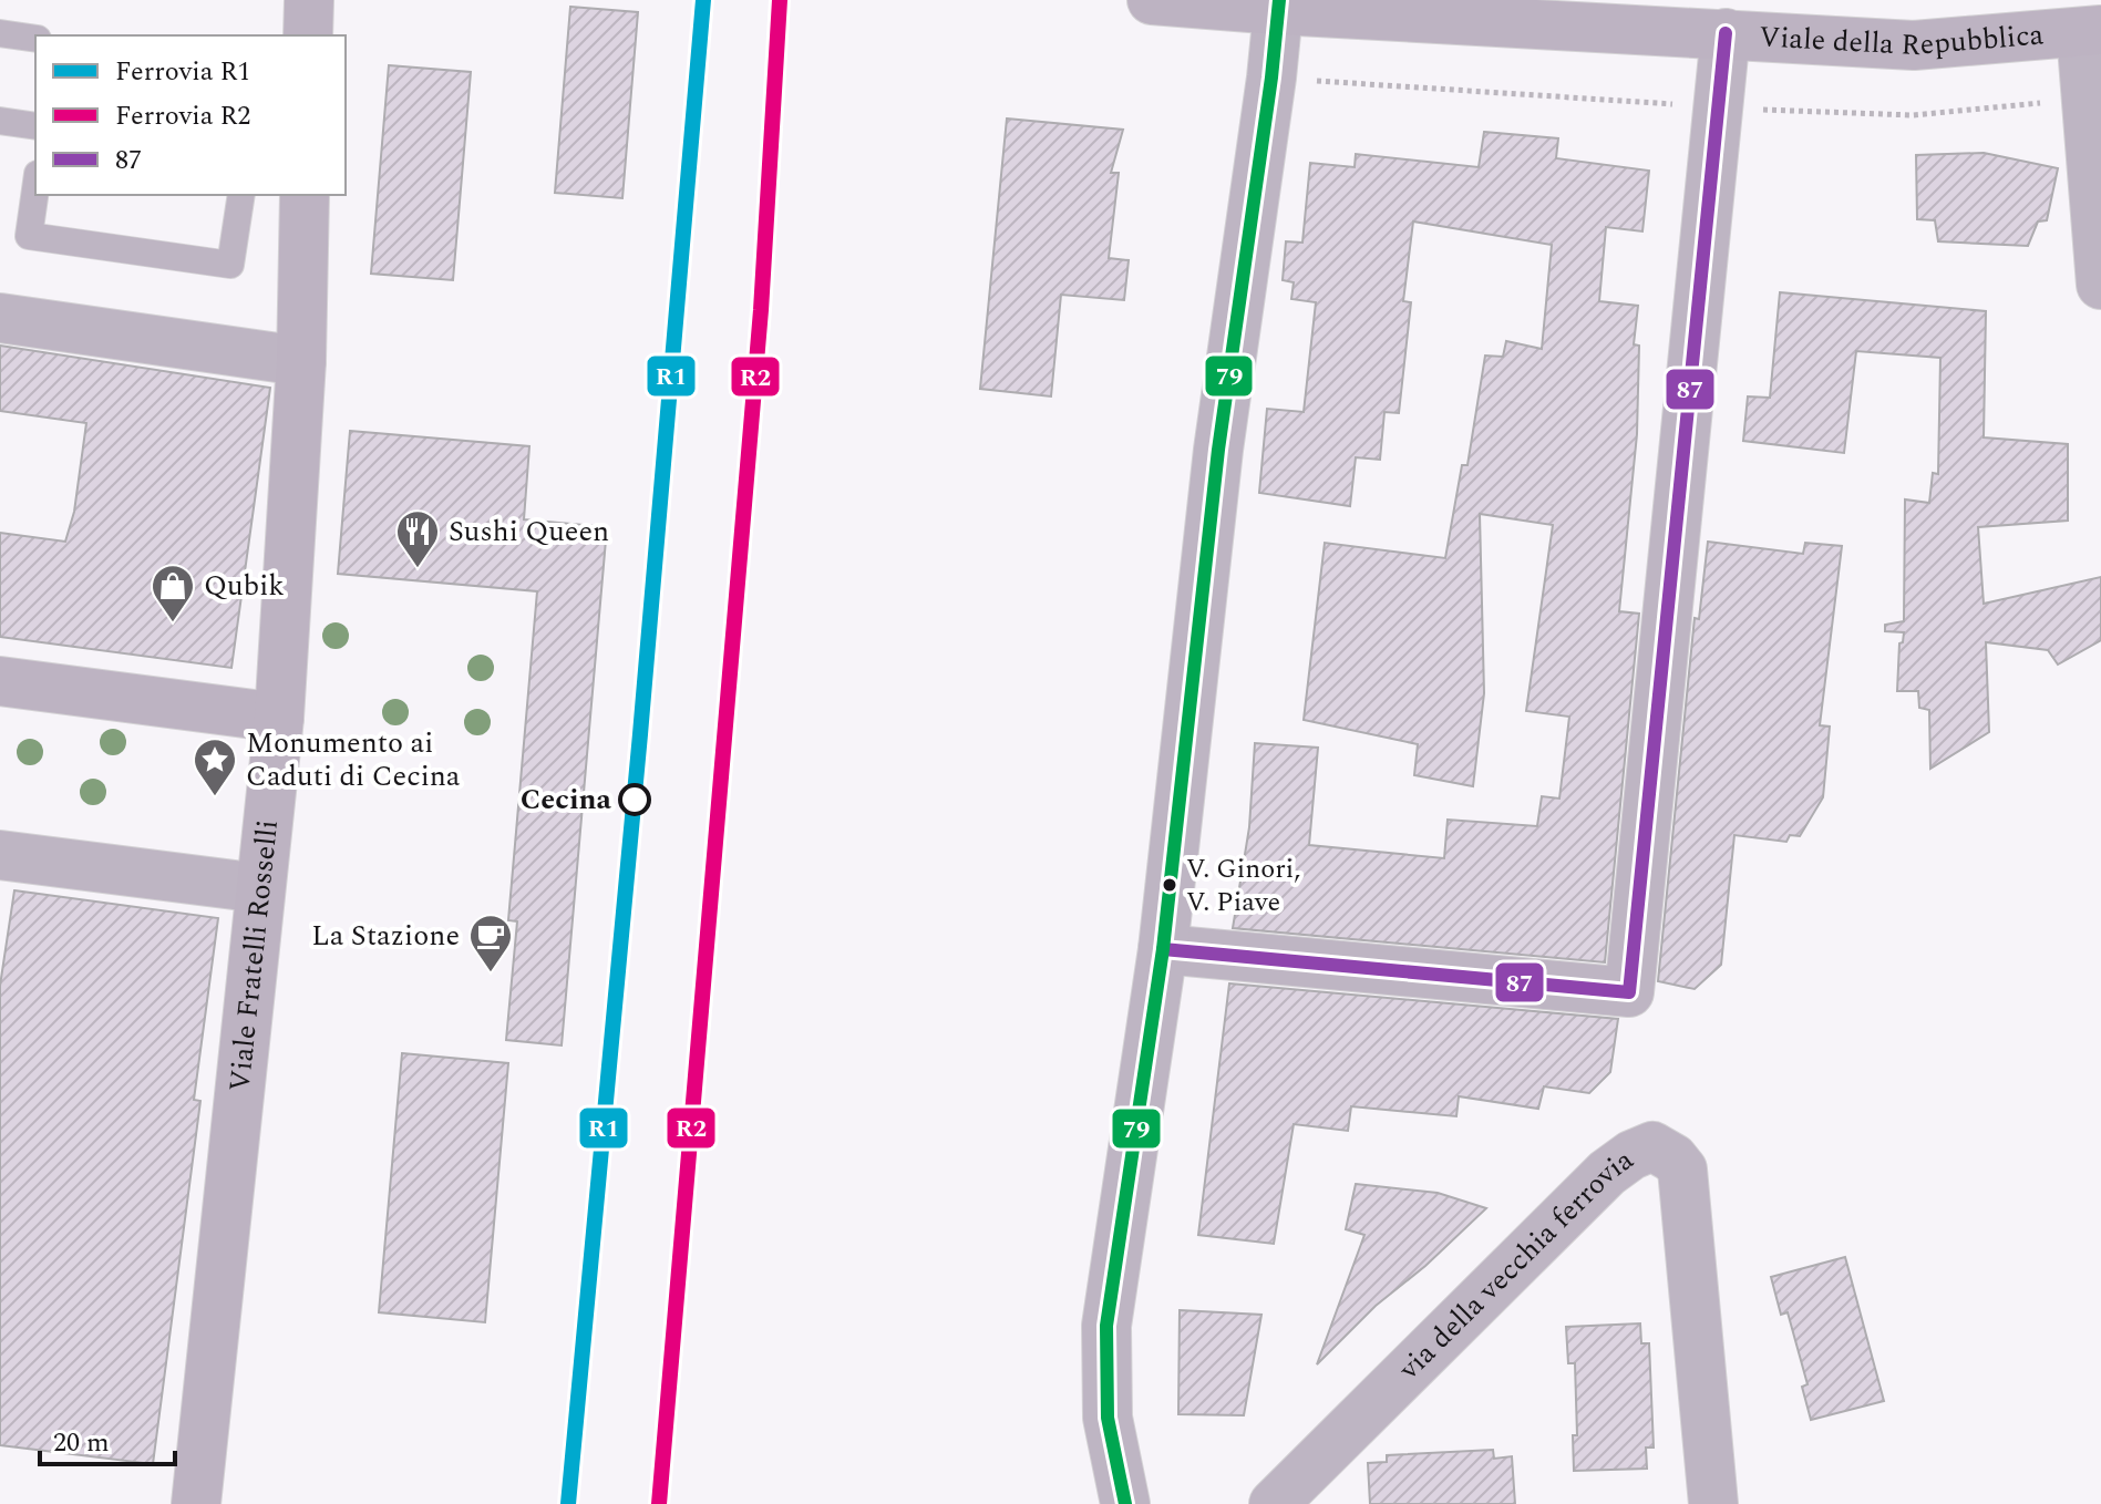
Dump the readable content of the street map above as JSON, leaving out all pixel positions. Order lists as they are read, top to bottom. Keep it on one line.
{"streets":{"street":["Viale della Repubblica","Viale Fratelli Rosselli","via della vecchia ferrovia"]},"places":{"restaurant":["Sushi Queen"],"shop":["Qubik"],"place":["Monumento ai Caduti di Cecina"],"other":["Cecina","V. Ginori, V. Piave"],"cafe":["La Stazione"]},"lines":["rail line R1","rail line R2","transit line 79","transit line 87"],"legend":["Ferrovia R1","Ferrovia R2","87"],"scale_bar":"20 m"}
